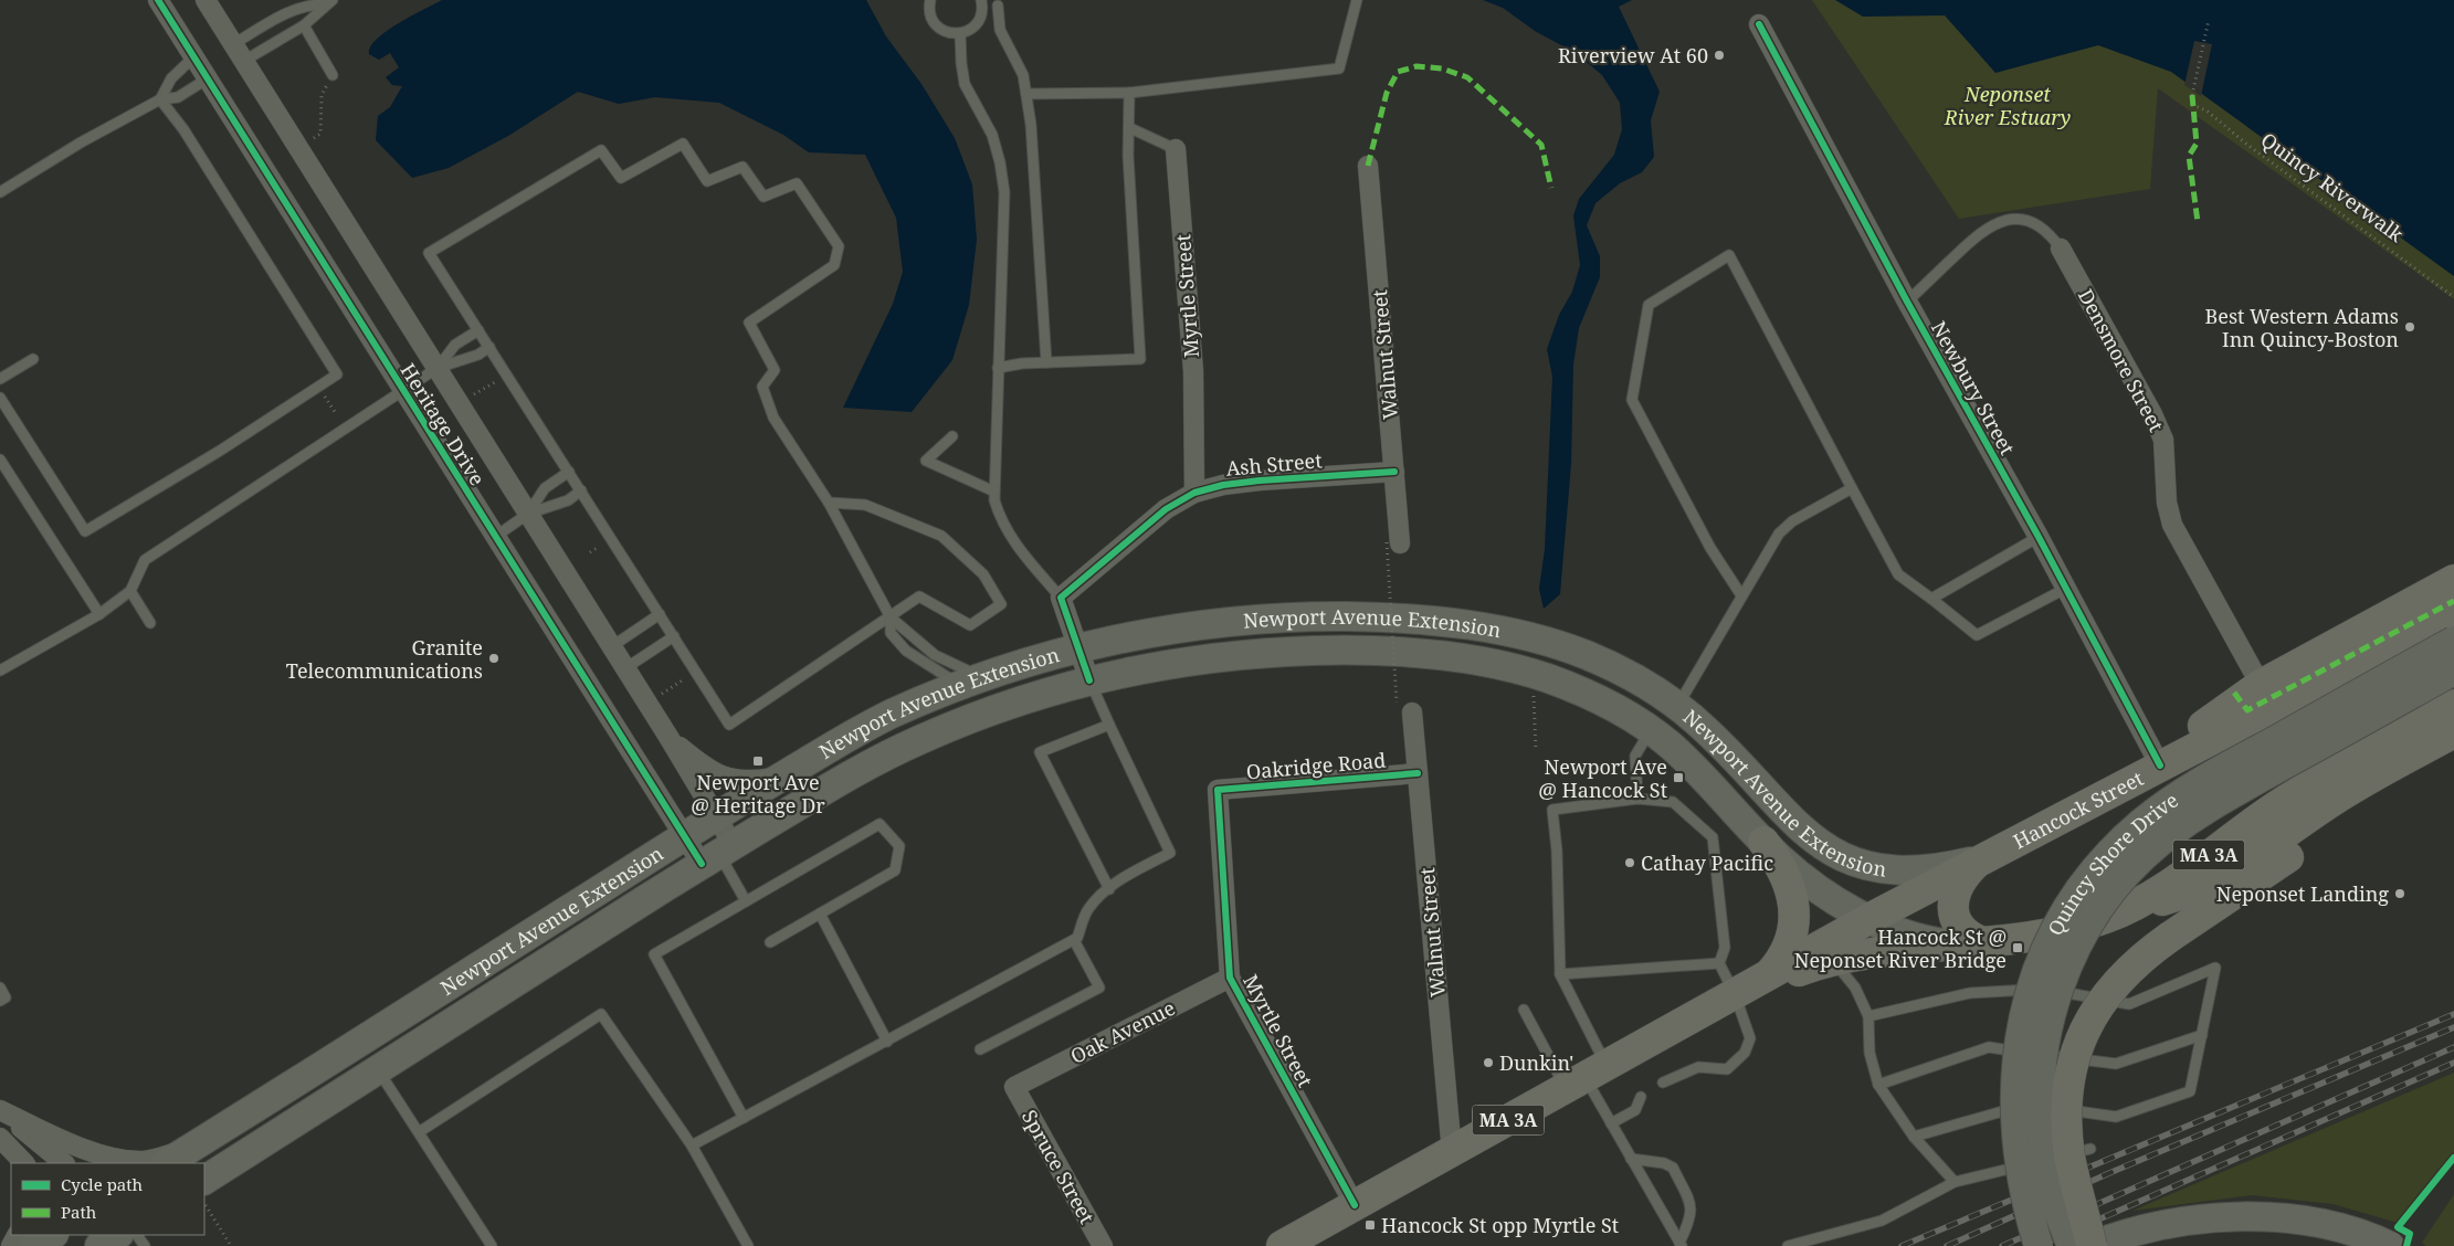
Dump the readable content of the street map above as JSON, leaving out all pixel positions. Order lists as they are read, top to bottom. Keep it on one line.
{"streets":{"main road":["Newport Avenue Extension","Hancock Street","MA 3A","Quincy Shore Drive"],"street":["Myrtle Street","Walnut Street","Densmore Street","Newbury Street","Heritage Drive","Ash Street","Oakridge Road","Oak Avenue","Spruce Street"],"path":["Quincy Riverwalk"]},"crossings":[["Myrtle Street","Ash Street"],["Myrtle Street","Oakridge Road"],["Myrtle Street","Hancock Street"],["Myrtle Street","Oak Avenue"],["Walnut Street","Ash Street"],["Walnut Street","Oakridge Road"],["Walnut Street","Hancock Street"],["Newbury Street","Hancock Street"],["Heritage Drive","Newport Avenue Extension"],["Newport Avenue Extension","Hancock Street"],["Oak Avenue","Spruce Street"]],"parks":["Neponset River Estuary"],"places":{"other":["Riverview At 60","Best Western Adams Inn Quincy-Boston","Granite Telecommunications","Cathay Pacific","Neponset Landing","Dunkin'"],"transit":["Newport Ave @ Heritage Dr","Newport Ave @ Hancock St","Hancock St @ Neponset River Bridge","Hancock St opp Myrtle St"]},"legend":["Cycle path","Path"]}
